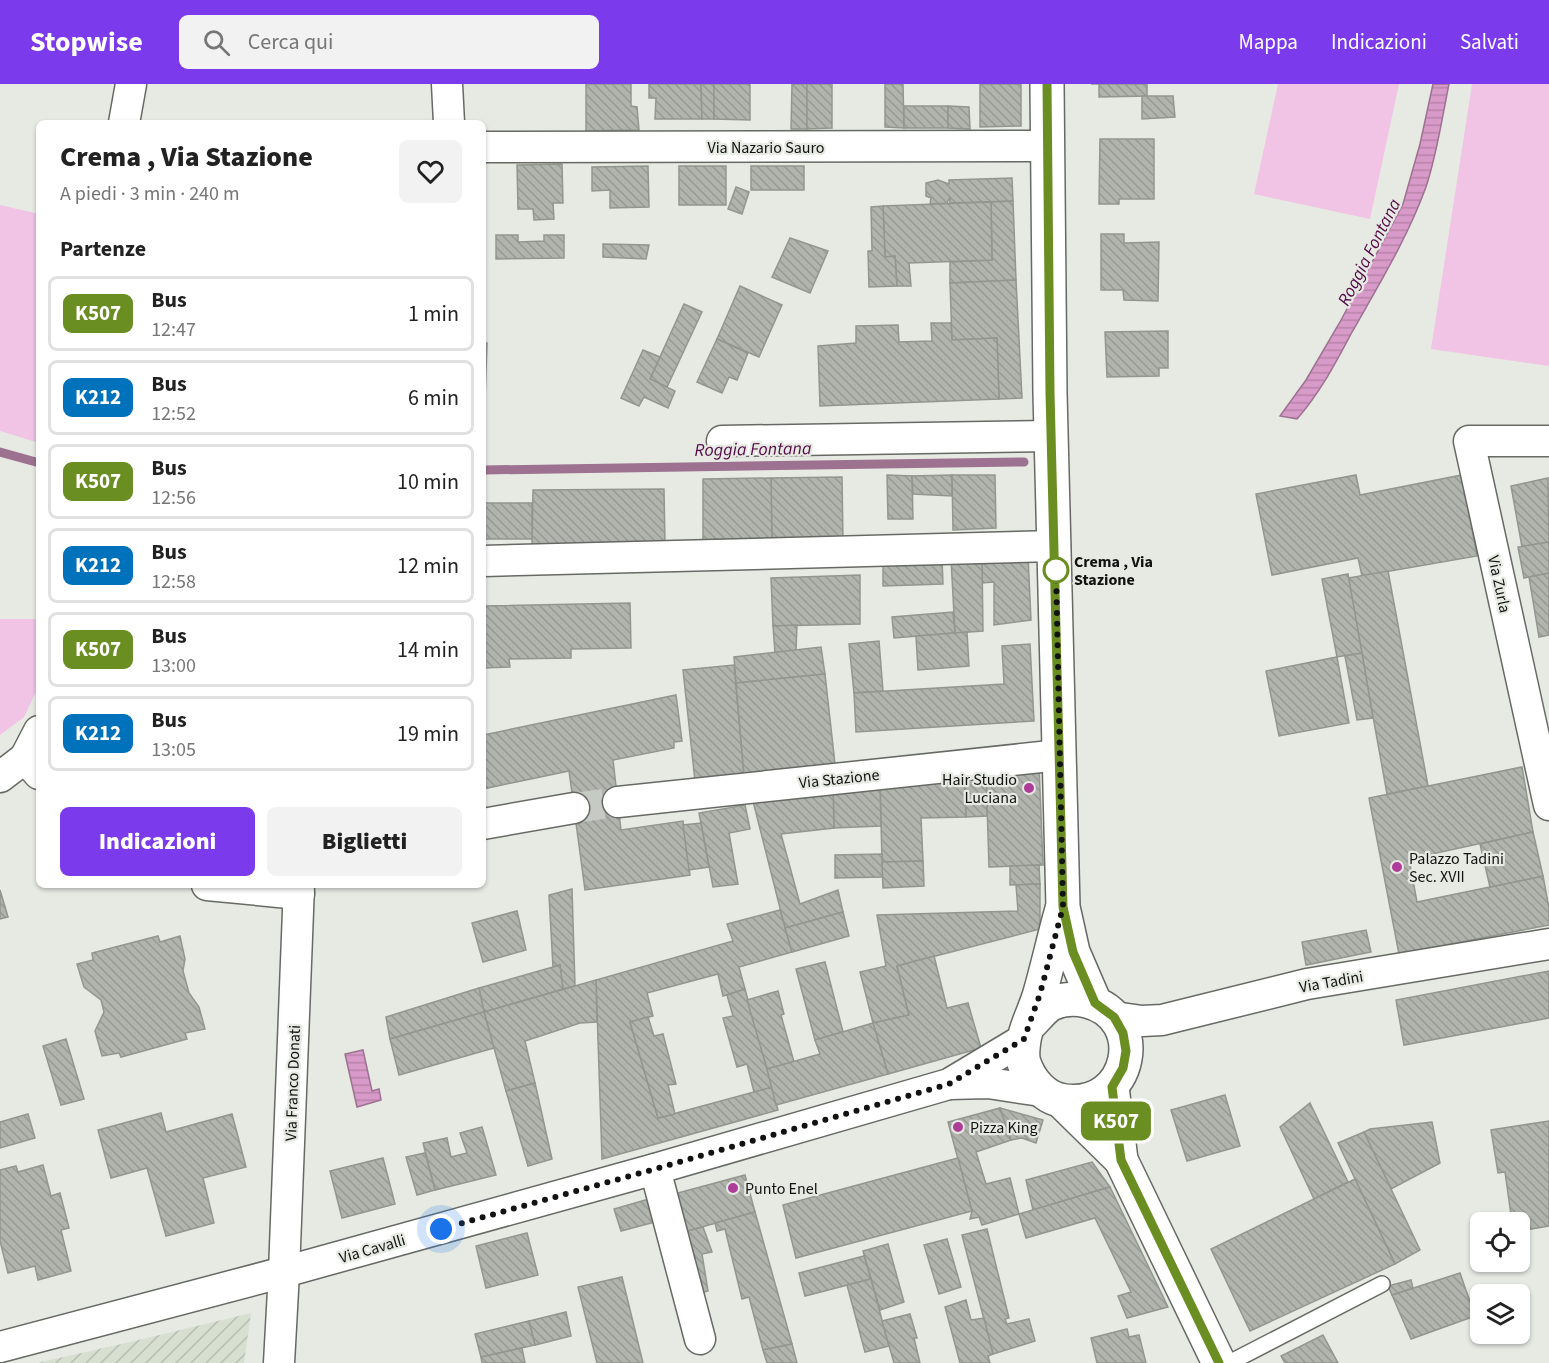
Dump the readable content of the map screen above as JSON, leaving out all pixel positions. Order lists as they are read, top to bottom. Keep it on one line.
{"streets":{"street":["Via Nazario Sauro","Via Zurla","Via Stazione","Via Tadini","Via Franco Donati","Via Cavalli"]},"crossings":[["Via Tadini","Via Cavalli"],["Via Franco Donati","Via Cavalli"]],"water":["Roggia Fontana"],"places":["Crema , Via Stazione","Hair Studio Luciana","Palazzo Tadini Sec. XVII","Pizza King","Punto Enel"],"lines":["bus line K507"],"page":{"header":"Stopwise","search":"Cerca qui","nav":["Mappa","Indicazioni","Salvati"],"on_map":"K507","heading":[["Crema , Via Stazione","A piedi · 3 min · 240 m"],"Partenze"],"list":[{"mark":"K507","name":"Bus","note":"12:47","value":"1 min"},{"mark":"K212","name":"Bus","note":"12:52","value":"6 min"},{"mark":"K507","name":"Bus","note":"12:56","value":"10 min"},{"mark":"K212","name":"Bus","note":"12:58","value":"12 min"},{"mark":"K507","name":"Bus","note":"13:00","value":"14 min"},{"mark":"K212","name":"Bus","note":"13:05","value":"19 min"}],"buttons":["Indicazioni","Biglietti"]}}
